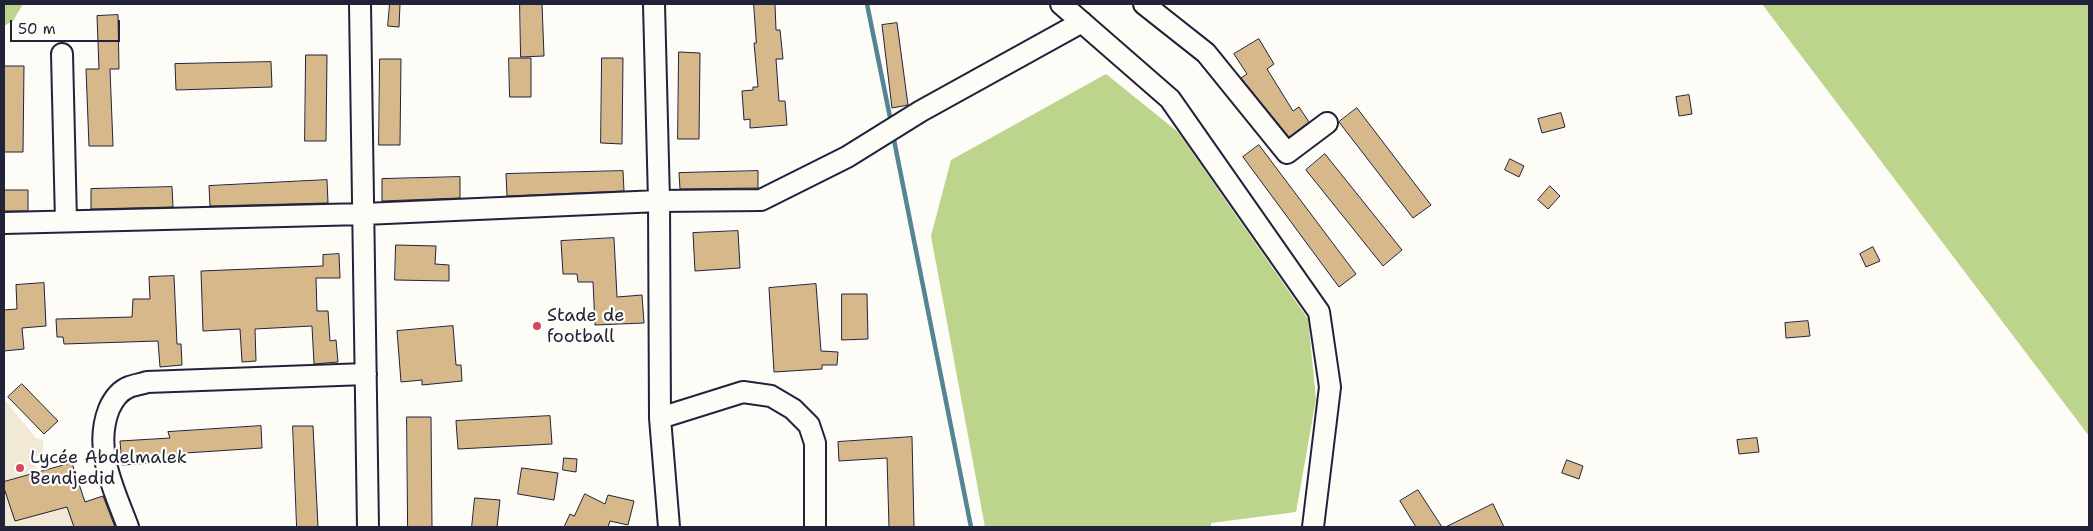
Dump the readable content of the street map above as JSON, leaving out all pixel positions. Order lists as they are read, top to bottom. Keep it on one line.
{"places":["Stade de football","Lycée Abdelmalek Bendjedid"],"scale_bar":"50 m"}
